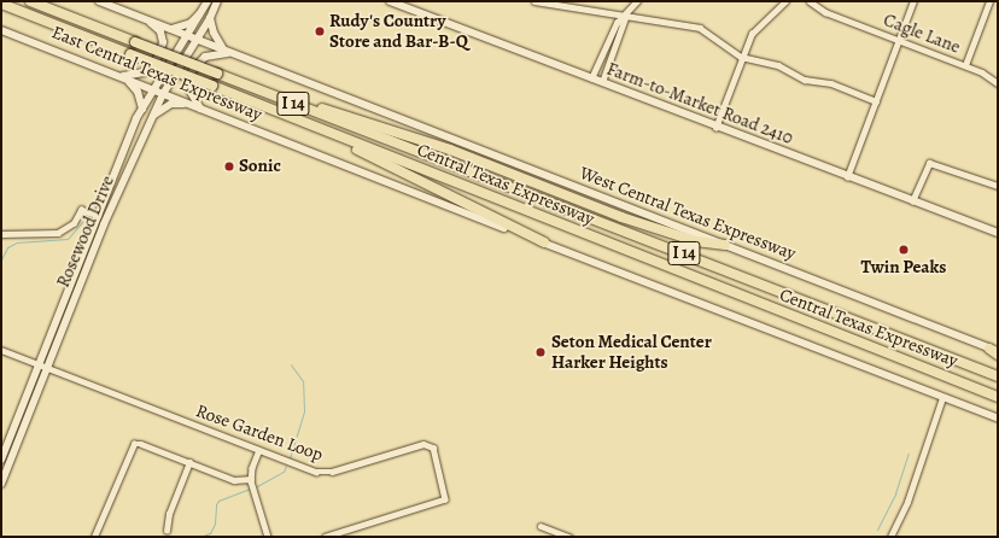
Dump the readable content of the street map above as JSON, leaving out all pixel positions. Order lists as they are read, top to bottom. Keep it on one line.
{"streets":{"highway":["I 14","Central Texas Expressway"],"main road":["East Central Texas Expressway","Farm-to-Market Road 2410","West Central Texas Expressway","Rosewood Drive"],"street":["Cagle Lane","Rose Garden Loop"]},"crossings":[["East Central Texas Expressway","Rosewood Drive"],["Rosewood Drive","Rose Garden Loop"]],"places":["Rudy's Country Store and Bar-B-Q","Sonic","Twin Peaks","Seton Medical Center Harker Heights"]}
